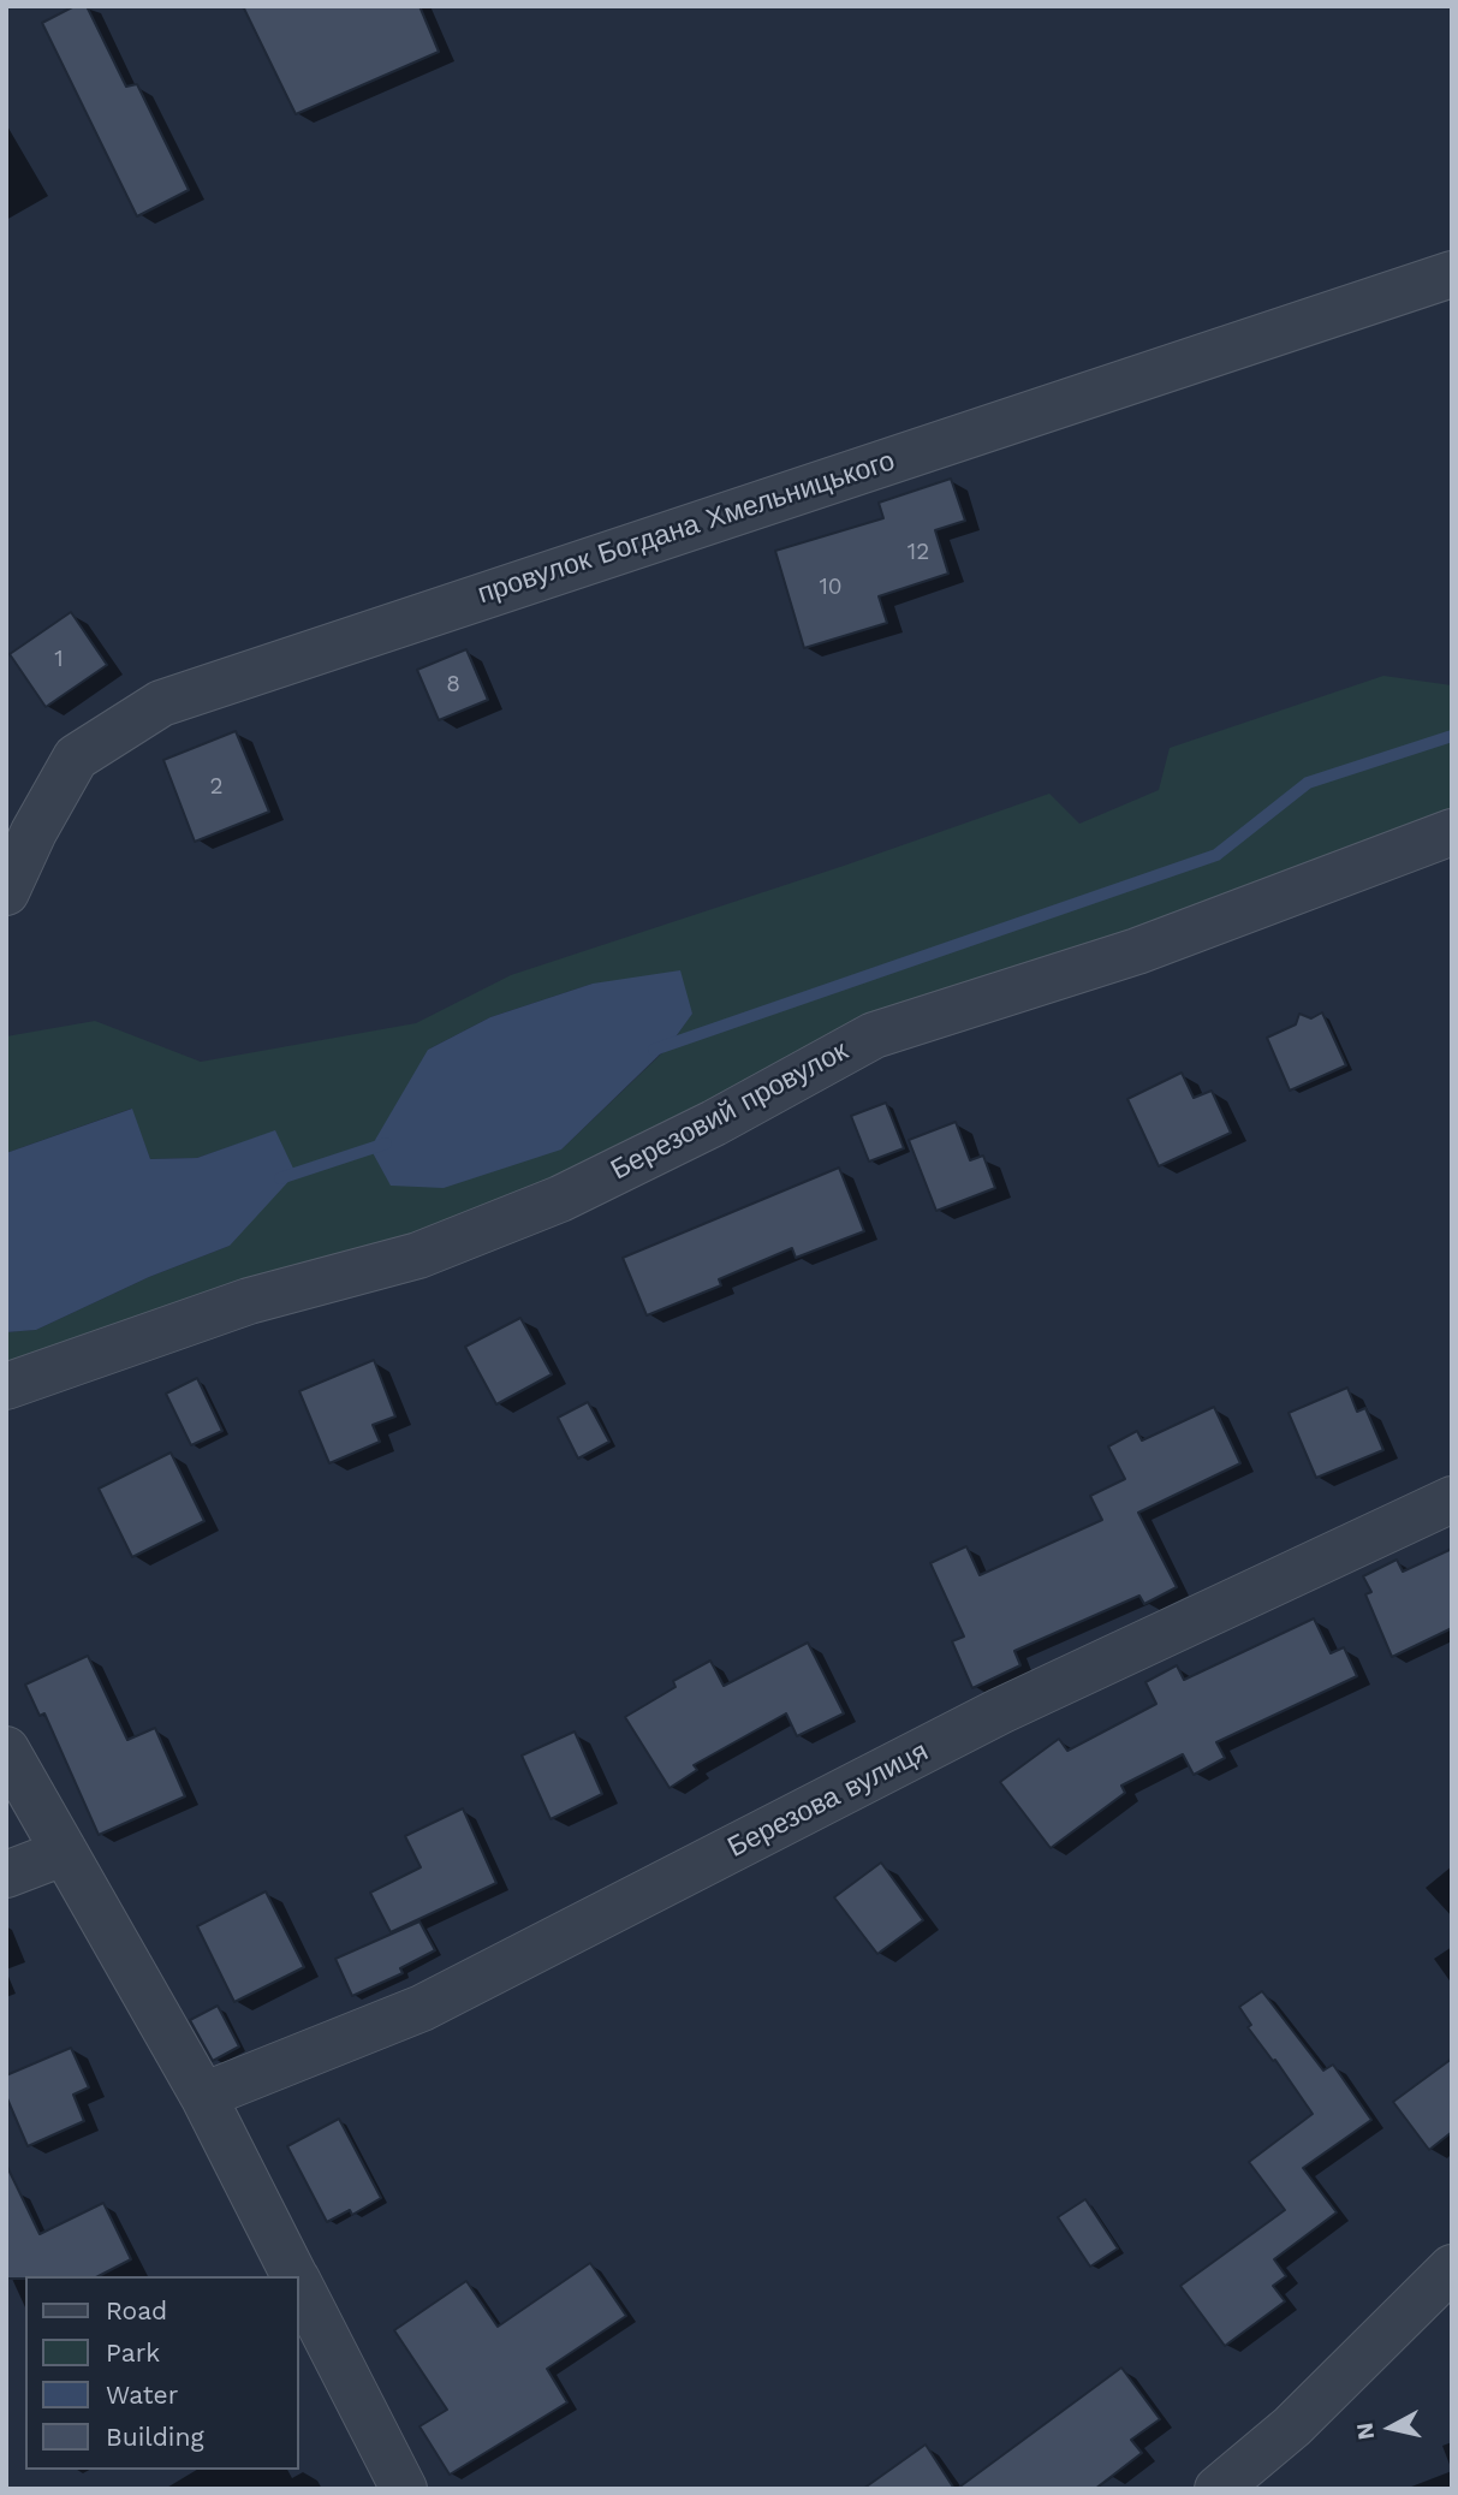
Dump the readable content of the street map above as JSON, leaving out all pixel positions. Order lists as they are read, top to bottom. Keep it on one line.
{"streets":{"street":["провулок Богдана Хмельницького","Березовий провулок","Березова вулиця"]},"house_numbers":["12","10","1","8","2"],"legend":["Road","Park","Water","Building"],"north":"left"}
